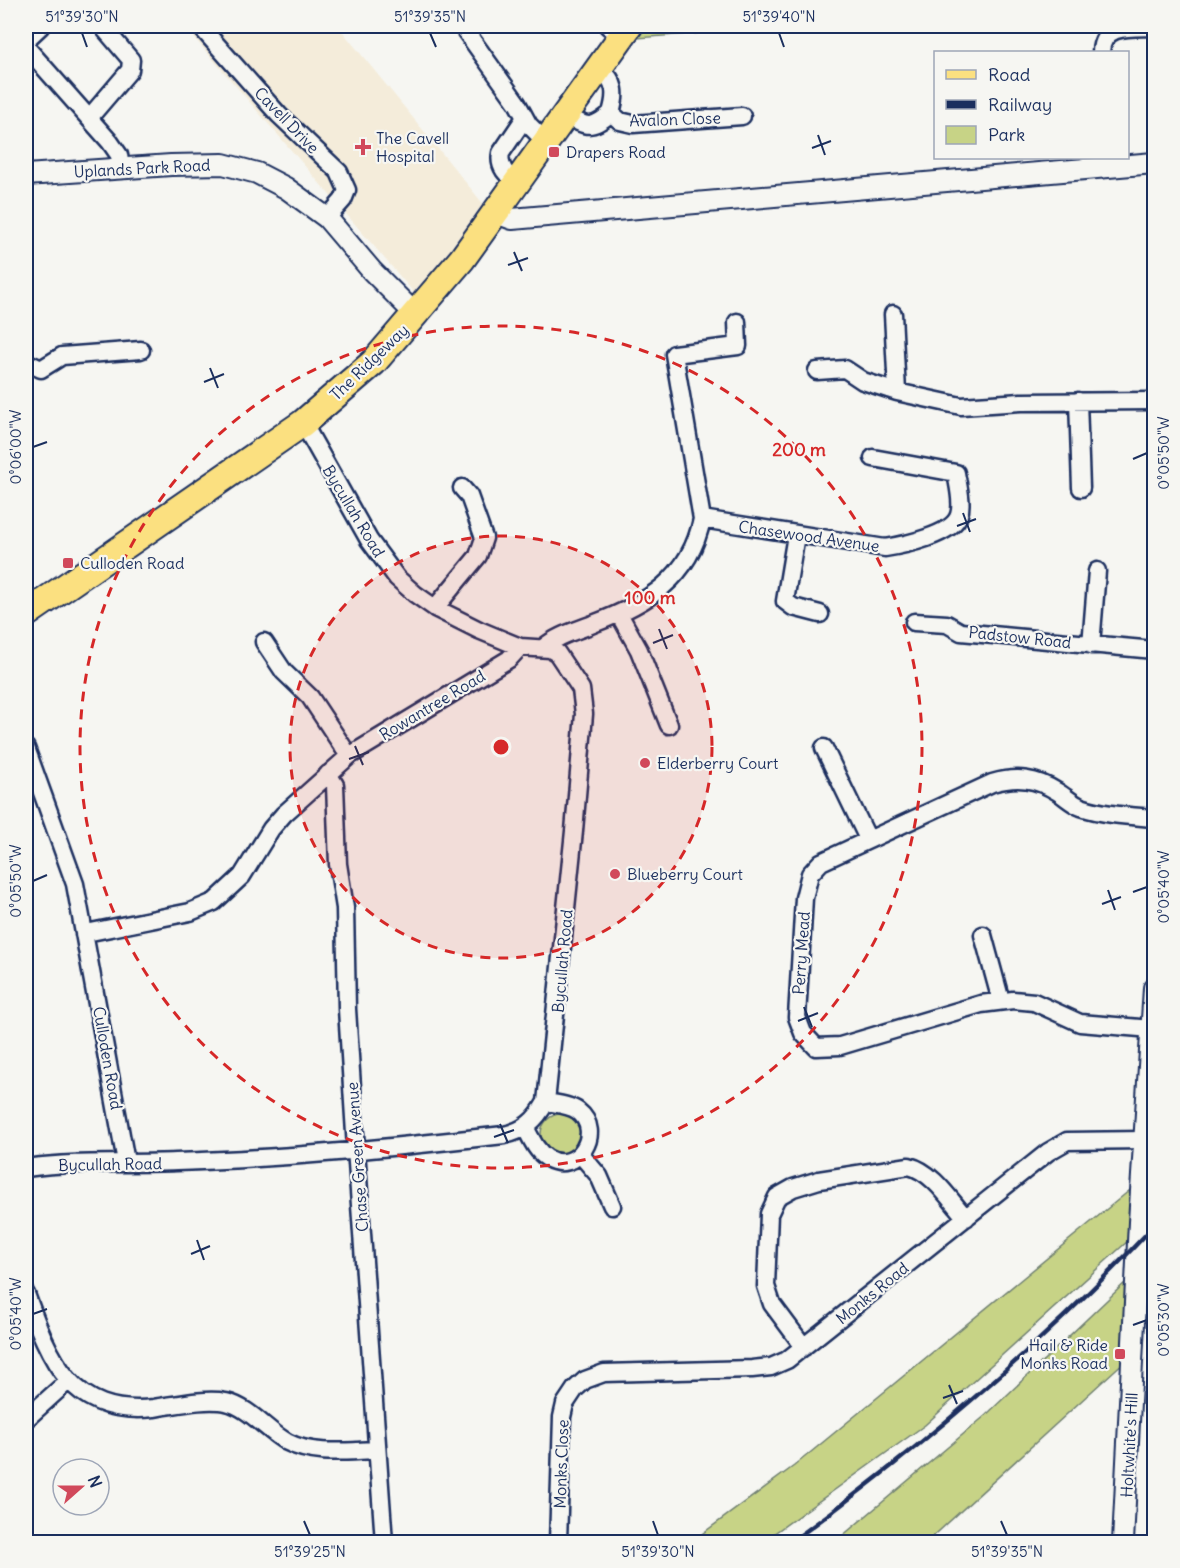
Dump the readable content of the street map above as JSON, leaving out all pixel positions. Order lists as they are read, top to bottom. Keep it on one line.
{"streets":{"main road":["The Ridgeway"],"street":["Avalon Close","Cavell Drive","Uplands Park Road","Bycullah Road","Chasewood Avenue","Padstow Road","Rowantree Road","Perry Mead","Culloden Road","Chase Green Avenue","Monks Road","Holtwhite's Hill","Monks Close"]},"crossings":[["Avalon Close","The Ridgeway"],["Cavell Drive","Uplands Park Road"],["Uplands Park Road","The Ridgeway"],["The Ridgeway","Bycullah Road"],["Bycullah Road","Rowantree Road"],["Bycullah Road","Culloden Road"],["Bycullah Road","Chase Green Avenue"],["Rowantree Road","Culloden Road"],["Rowantree Road","Chase Green Avenue"],["Perry Mead","Holtwhite's Hill"],["Monks Road","Holtwhite's Hill"],["Monks Road","Monks Close"]],"places":{"health":["The Cavell Hospital"],"transit":["Drapers Road","Culloden Road","Hail & Ride Monks Road"],"other":["Elderberry Court","Blueberry Court"]},"legend":["Road","Railway","Park"],"north":"right","coordinates":["51°39'30\"N","51°39'35\"N","51°39'40\"N","0°06'00\"W","0°05'50\"W","0°05'40\"W","0°05'30\"W","51°39'25\"N"],"rings":["200 m","100 m"]}
